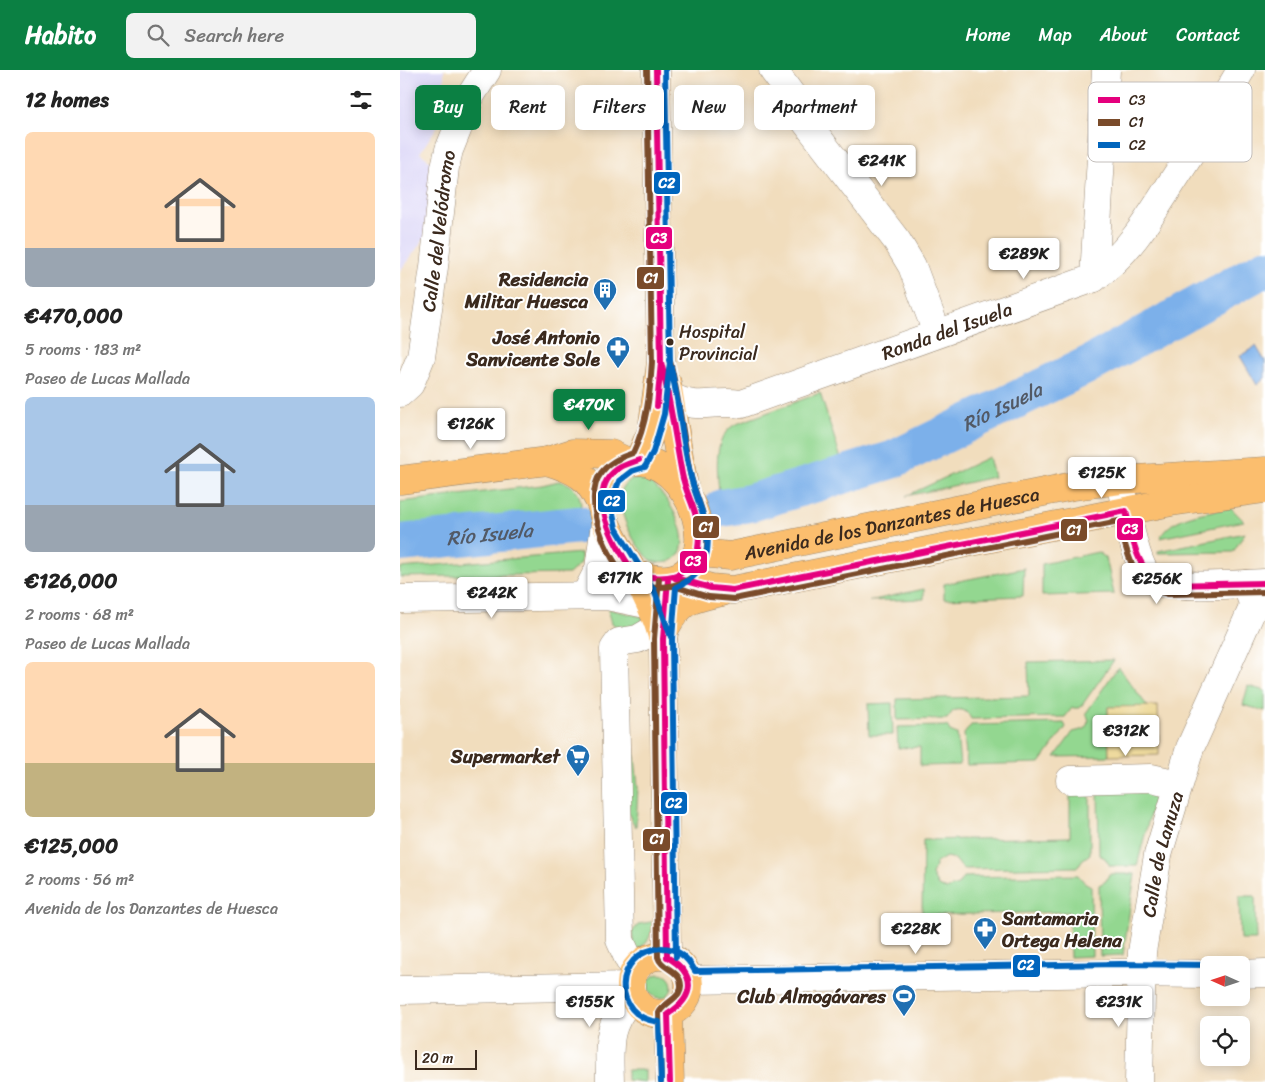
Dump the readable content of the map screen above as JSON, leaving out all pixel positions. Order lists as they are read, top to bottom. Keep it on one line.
{"streets":{"main road":["Avenida de los Danzantes de Huesca"],"street":["Calle del Velódromo","Ronda del Isuela","Calle de Lanuza"]},"water":["Río Isuela"],"places":{"building":["Residencia Militar Huesca"],"other":["Hospital Provincial"],"pharmacy":["José Antonio Sanvicente Sole","Santamaria Ortega Helena"],"supermarket":["Supermarket"],"sports":["Club Almogávares"]},"lines":["transit line C3","transit line C1","transit line C2"],"legend":["C3","C1","C2"],"scale_bar":"20 m","north":"left","page":{"header":"Habito","search":"Search here","nav":["Home","Map","About","Contact"],"heading":"12 homes","chip":["Buy","Rent","Filters","New","Apartment"],"list":[{"name":"€470,000","note":"5 rooms · 183 m² · Paseo de Lucas Mallada"},{"name":"€126,000","note":"2 rooms · 68 m² · Paseo de Lucas Mallada"},{"name":"€125,000","note":"2 rooms · 56 m² · Avenida de los Danzantes de Huesca"}],"price":["€241K","€289K","€470K","€126K","€125K","€171K","€256K","€242K","€312K","€228K","€155K","€231K"],"scale":"20 m"}}
